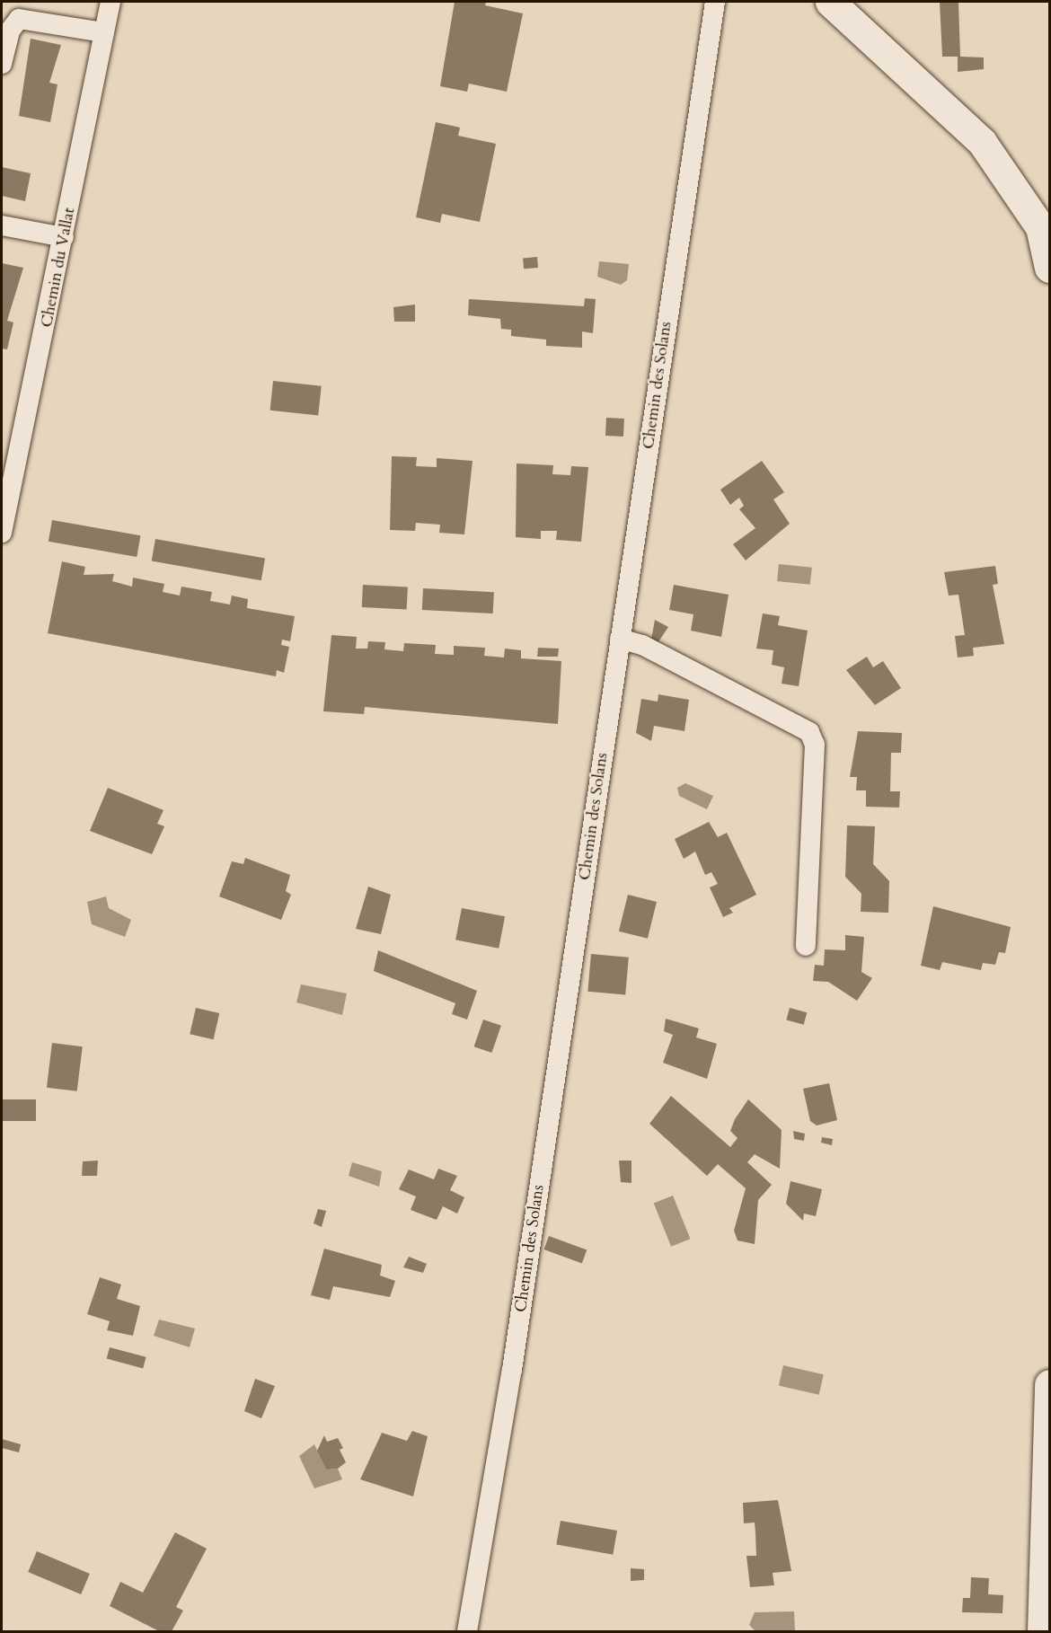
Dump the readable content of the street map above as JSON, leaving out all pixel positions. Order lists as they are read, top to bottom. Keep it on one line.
{"streets":{"street":["Chemin du Vallat","Chemin des Solans"]}}
